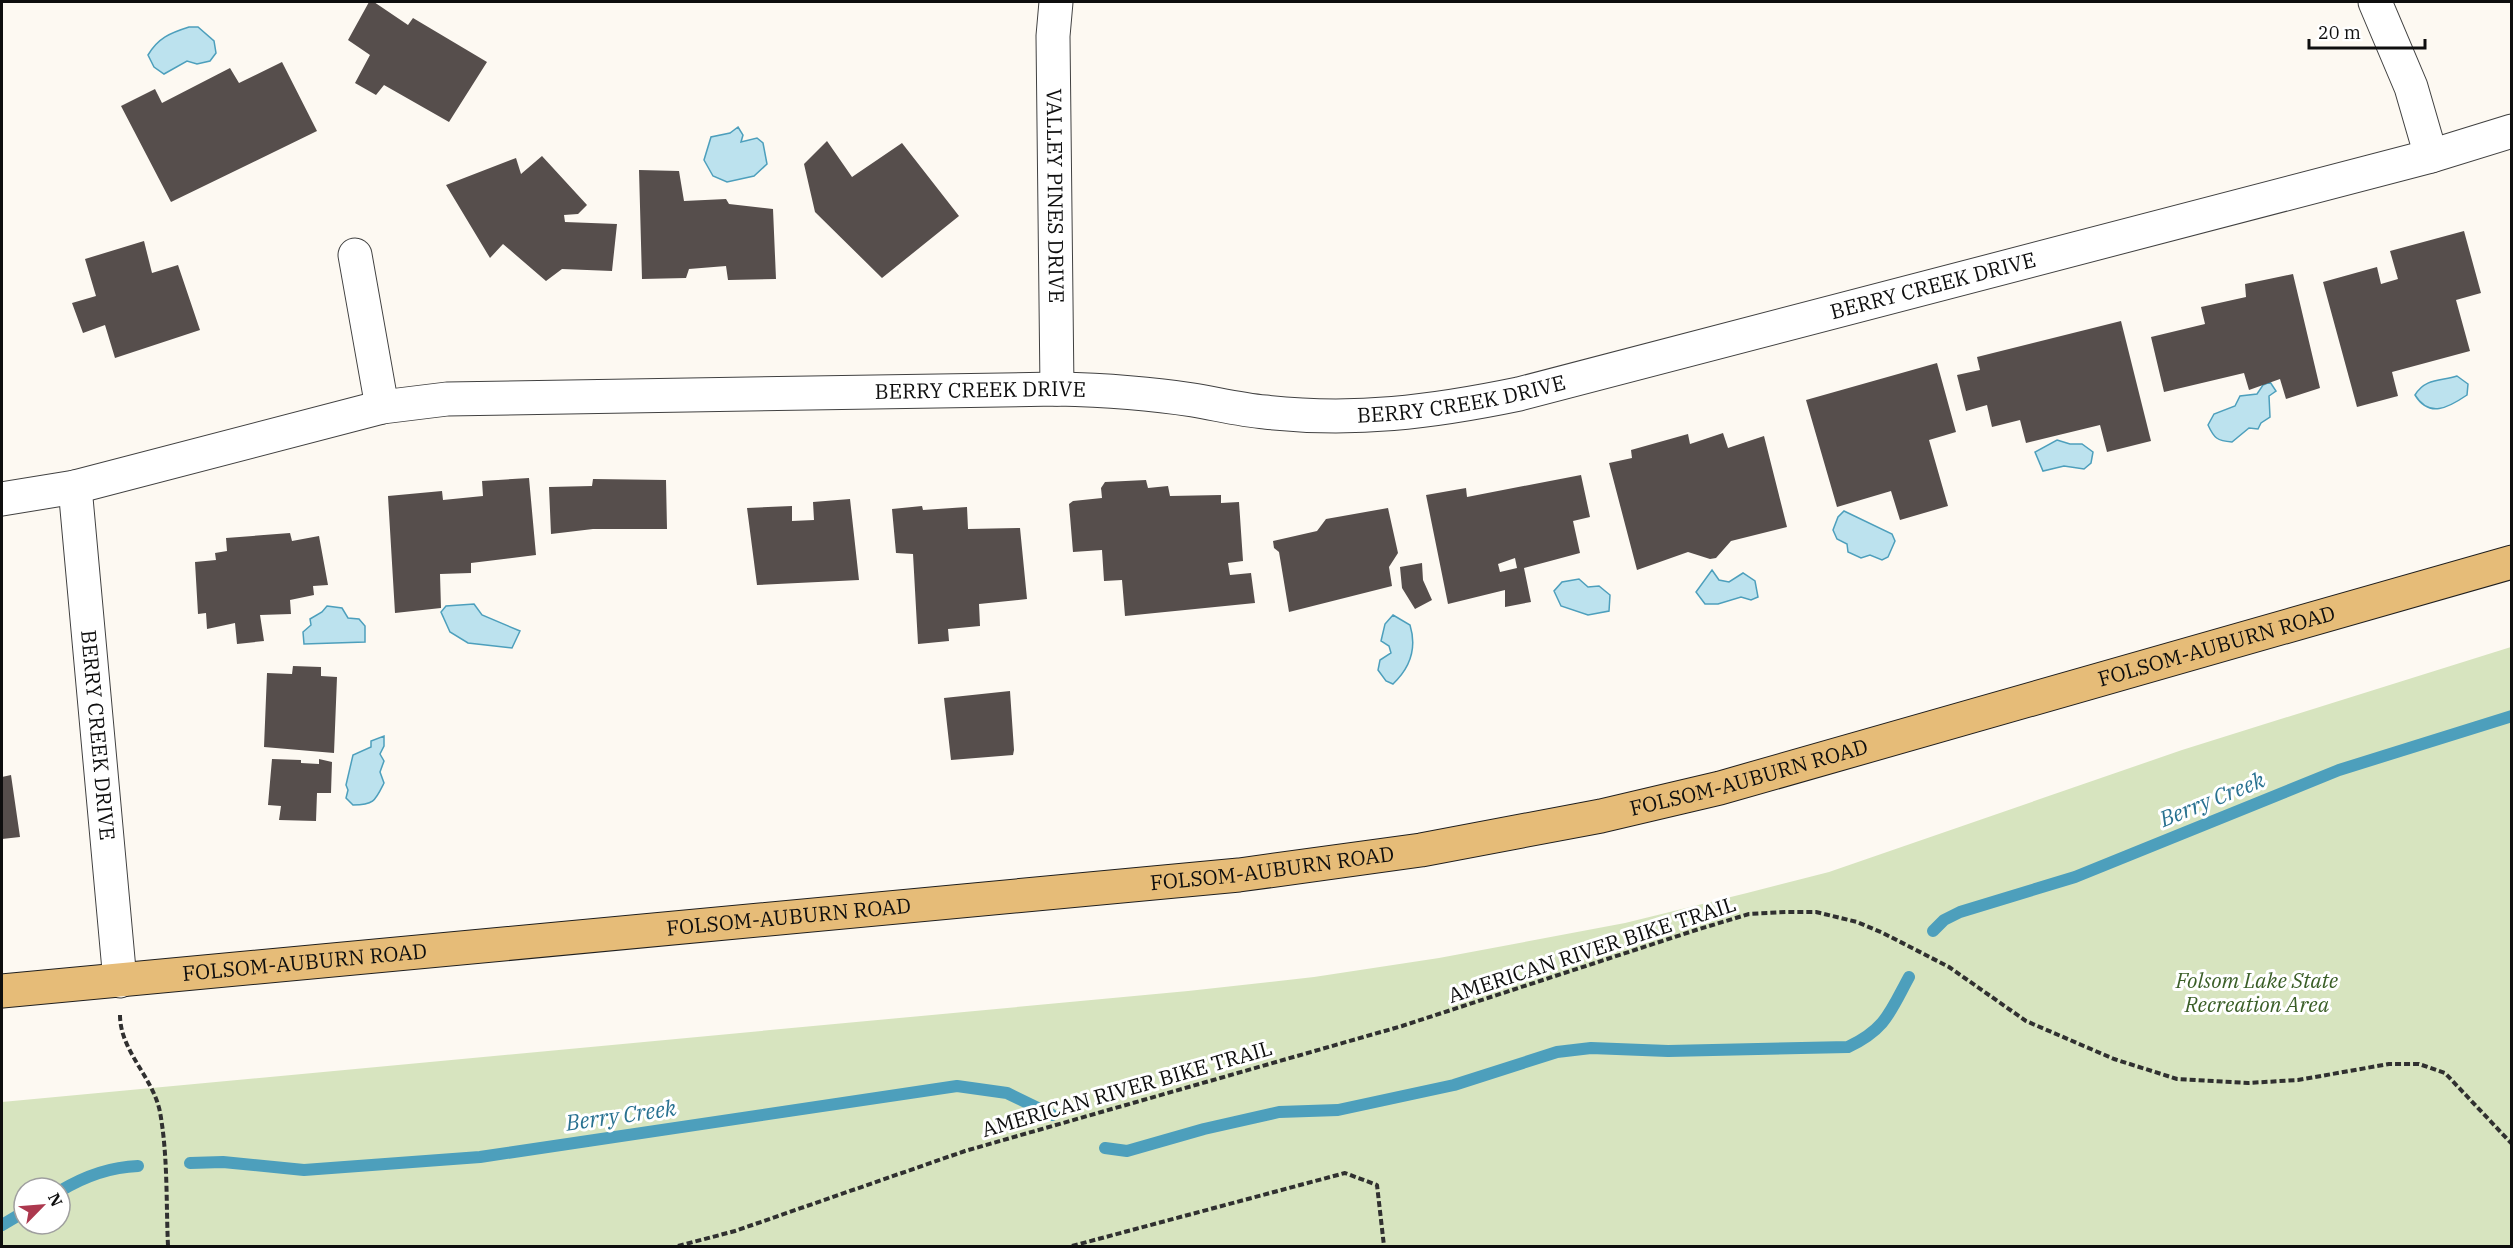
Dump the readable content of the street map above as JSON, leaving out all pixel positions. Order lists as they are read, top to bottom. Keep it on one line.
{"streets":{"main road":["FOLSOM-AUBURN ROAD"],"street":["VALLEY PINES DRIVE","BERRY CREEK DRIVE"],"path":["AMERICAN RIVER BIKE TRAIL"]},"crossings":[["VALLEY PINES DRIVE","BERRY CREEK DRIVE"],["BERRY CREEK DRIVE","FOLSOM-AUBURN ROAD"]],"water":["Berry Creek"],"parks":["Folsom Lake State Recreation Area"],"scale_bar":"20 m","north":"top right"}
